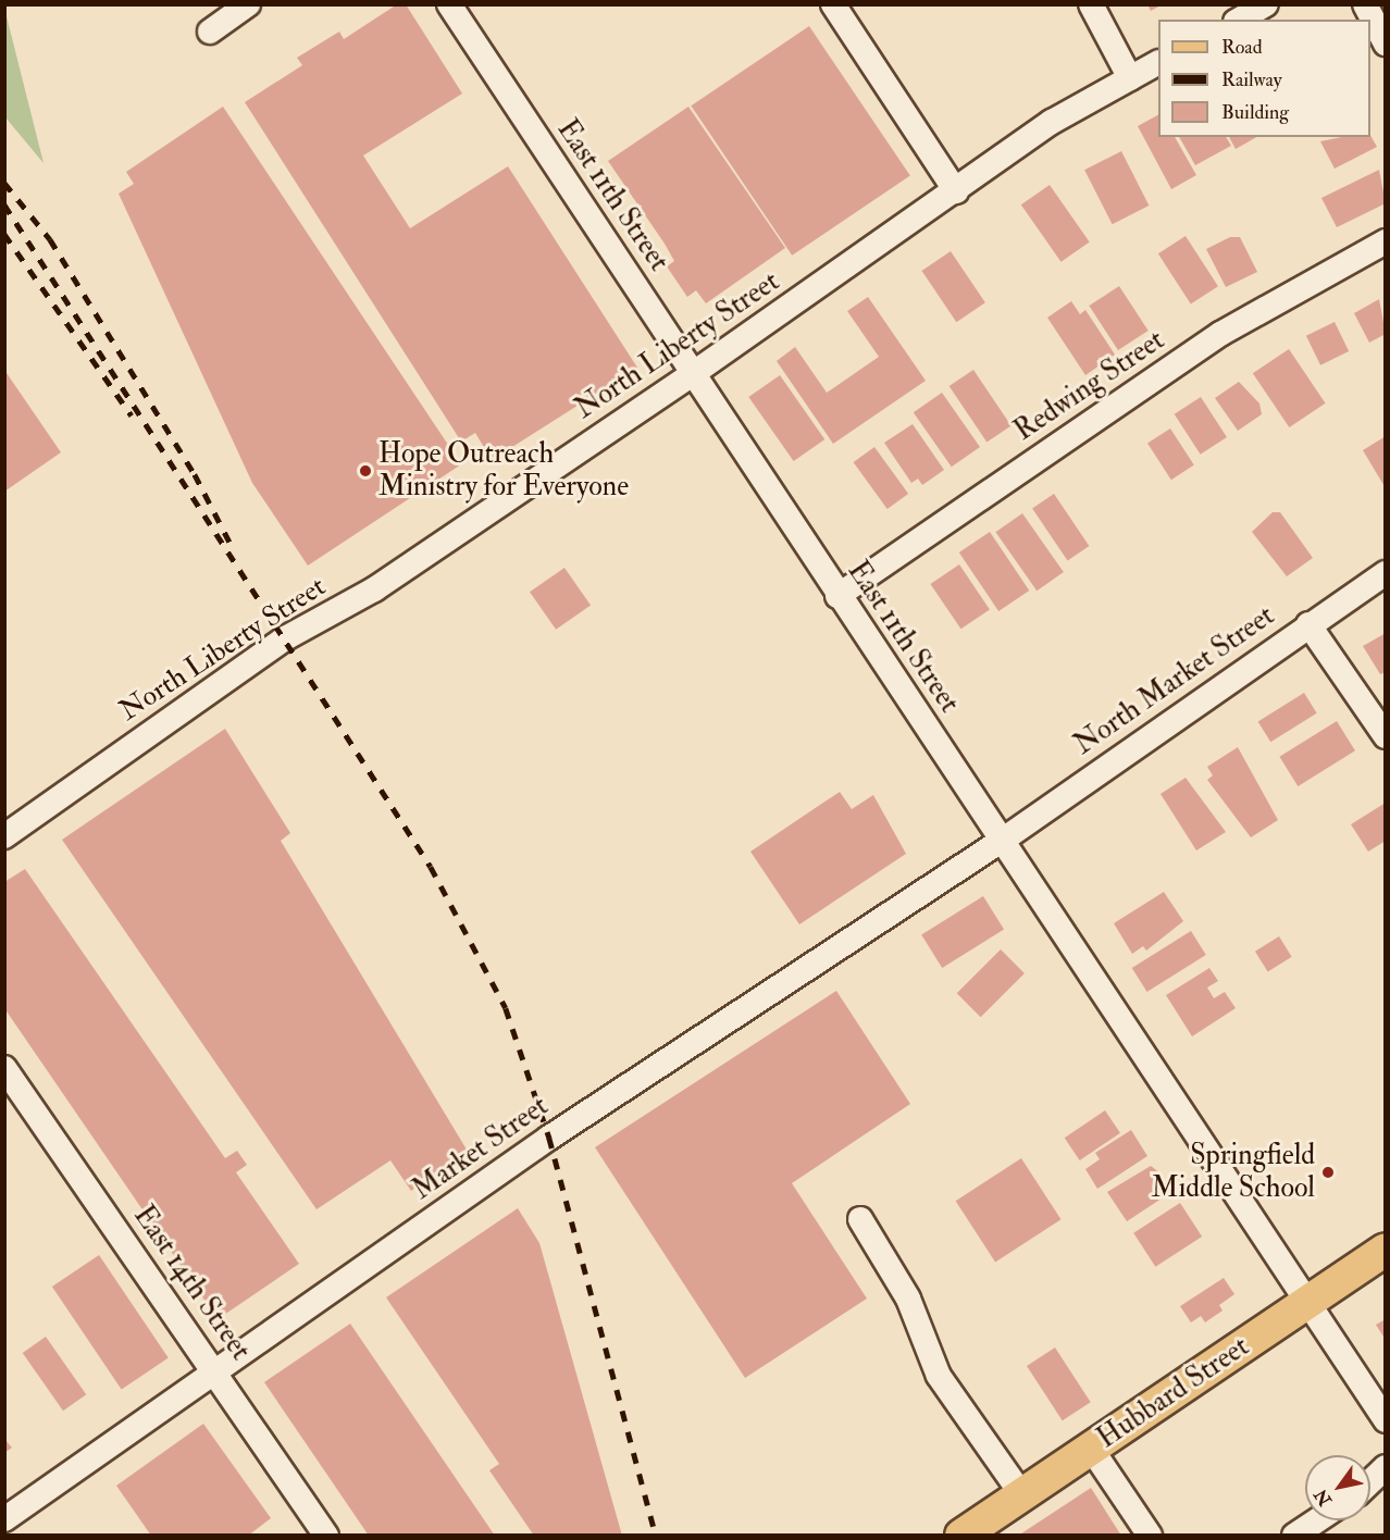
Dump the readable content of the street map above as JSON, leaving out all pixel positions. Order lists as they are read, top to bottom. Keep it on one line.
{"streets":{"main road":["Hubbard Street"],"street":["East 11th Street","North Liberty Street","Redwing Street","North Market Street","Market Street","East 14th Street"]},"crossings":[["East 11th Street","North Liberty Street"],["East 11th Street","Redwing Street"],["East 11th Street","North Market Street"],["East 11th Street","Market Street"],["East 11th Street","Hubbard Street"],["North Market Street","Market Street"],["Market Street","East 14th Street"]],"places":["Hope Outreach Ministry for Everyone","Springfield Middle School"],"legend":["Road","Railway","Building"],"north":"bottom left"}
